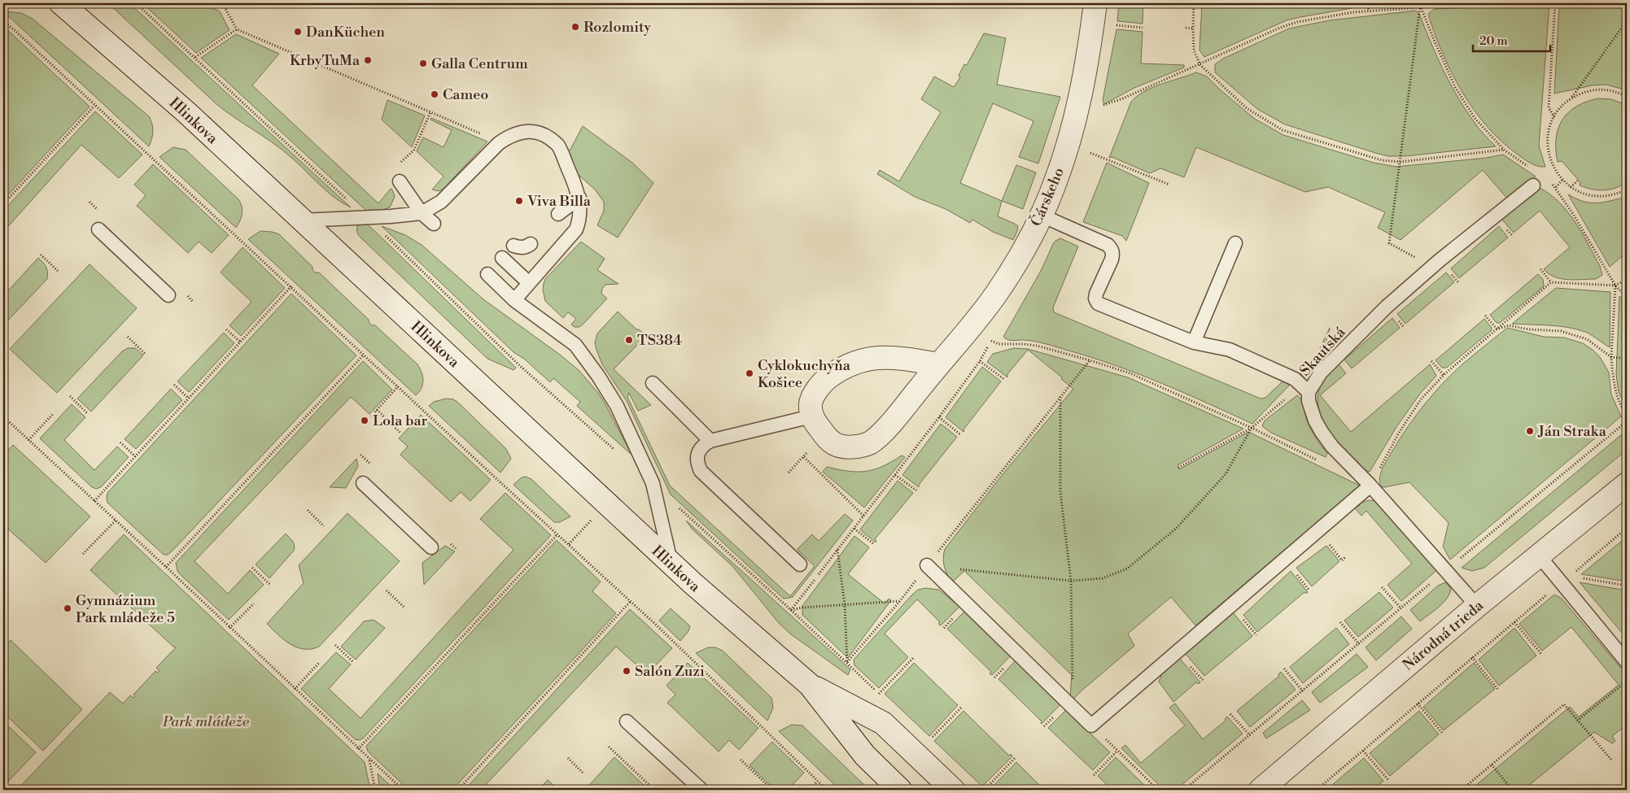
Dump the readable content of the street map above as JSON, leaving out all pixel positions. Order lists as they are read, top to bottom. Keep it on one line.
{"streets":{"main road":["Hlinkova","Čárskeho","Národná trieda"],"lane":["Skautská"]},"crossings":[["Skautská","Národná trieda"]],"parks":["Park mládeže"],"places":["Rozlomity","DanKüchen","KrbyTuMa","Galla Centrum","Cameo","Viva Billa","TS384","Cyklokuchyňa Košice","Lola bar","Ján Straka","Gymnázium Park mládeže 5","Salón Zuzi"],"scale_bar":"20 m"}
